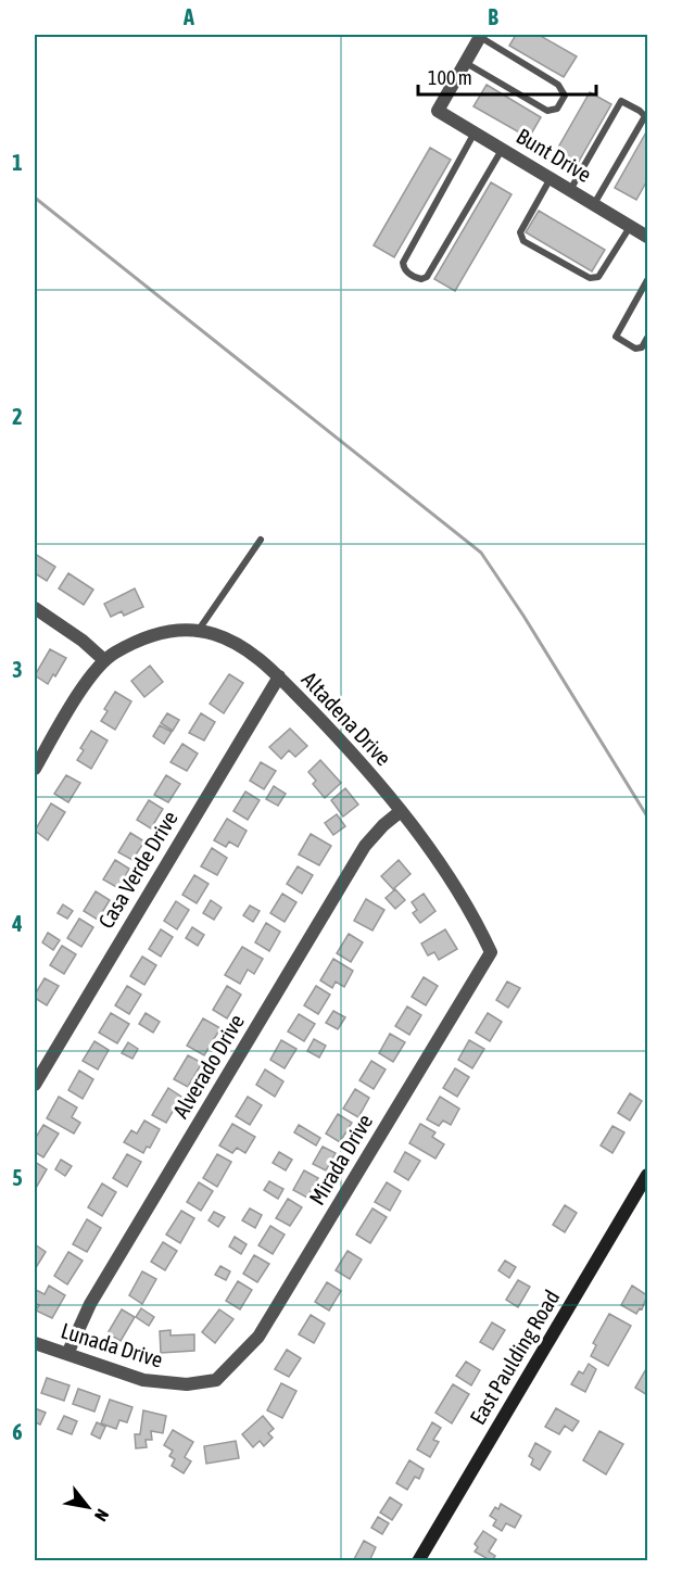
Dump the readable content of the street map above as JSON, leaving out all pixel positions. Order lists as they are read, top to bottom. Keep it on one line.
{"streets":{"main road":["East Paulding Road"],"street":["Bunt Drive","Altadena Drive","Casa Verde Drive","Alverado Drive","Mirada Drive","Lunada Drive"]},"crossings":[["Altadena Drive","Casa Verde Drive"],["Altadena Drive","Alverado Drive"],["Altadena Drive","Mirada Drive"],["Alverado Drive","Lunada Drive"],["Mirada Drive","Lunada Drive"]],"scale_bar":"100 m","north":"bottom right","grid":{"columns":["A","B"],"rows":["1","2","3","4","5","6"]}}
